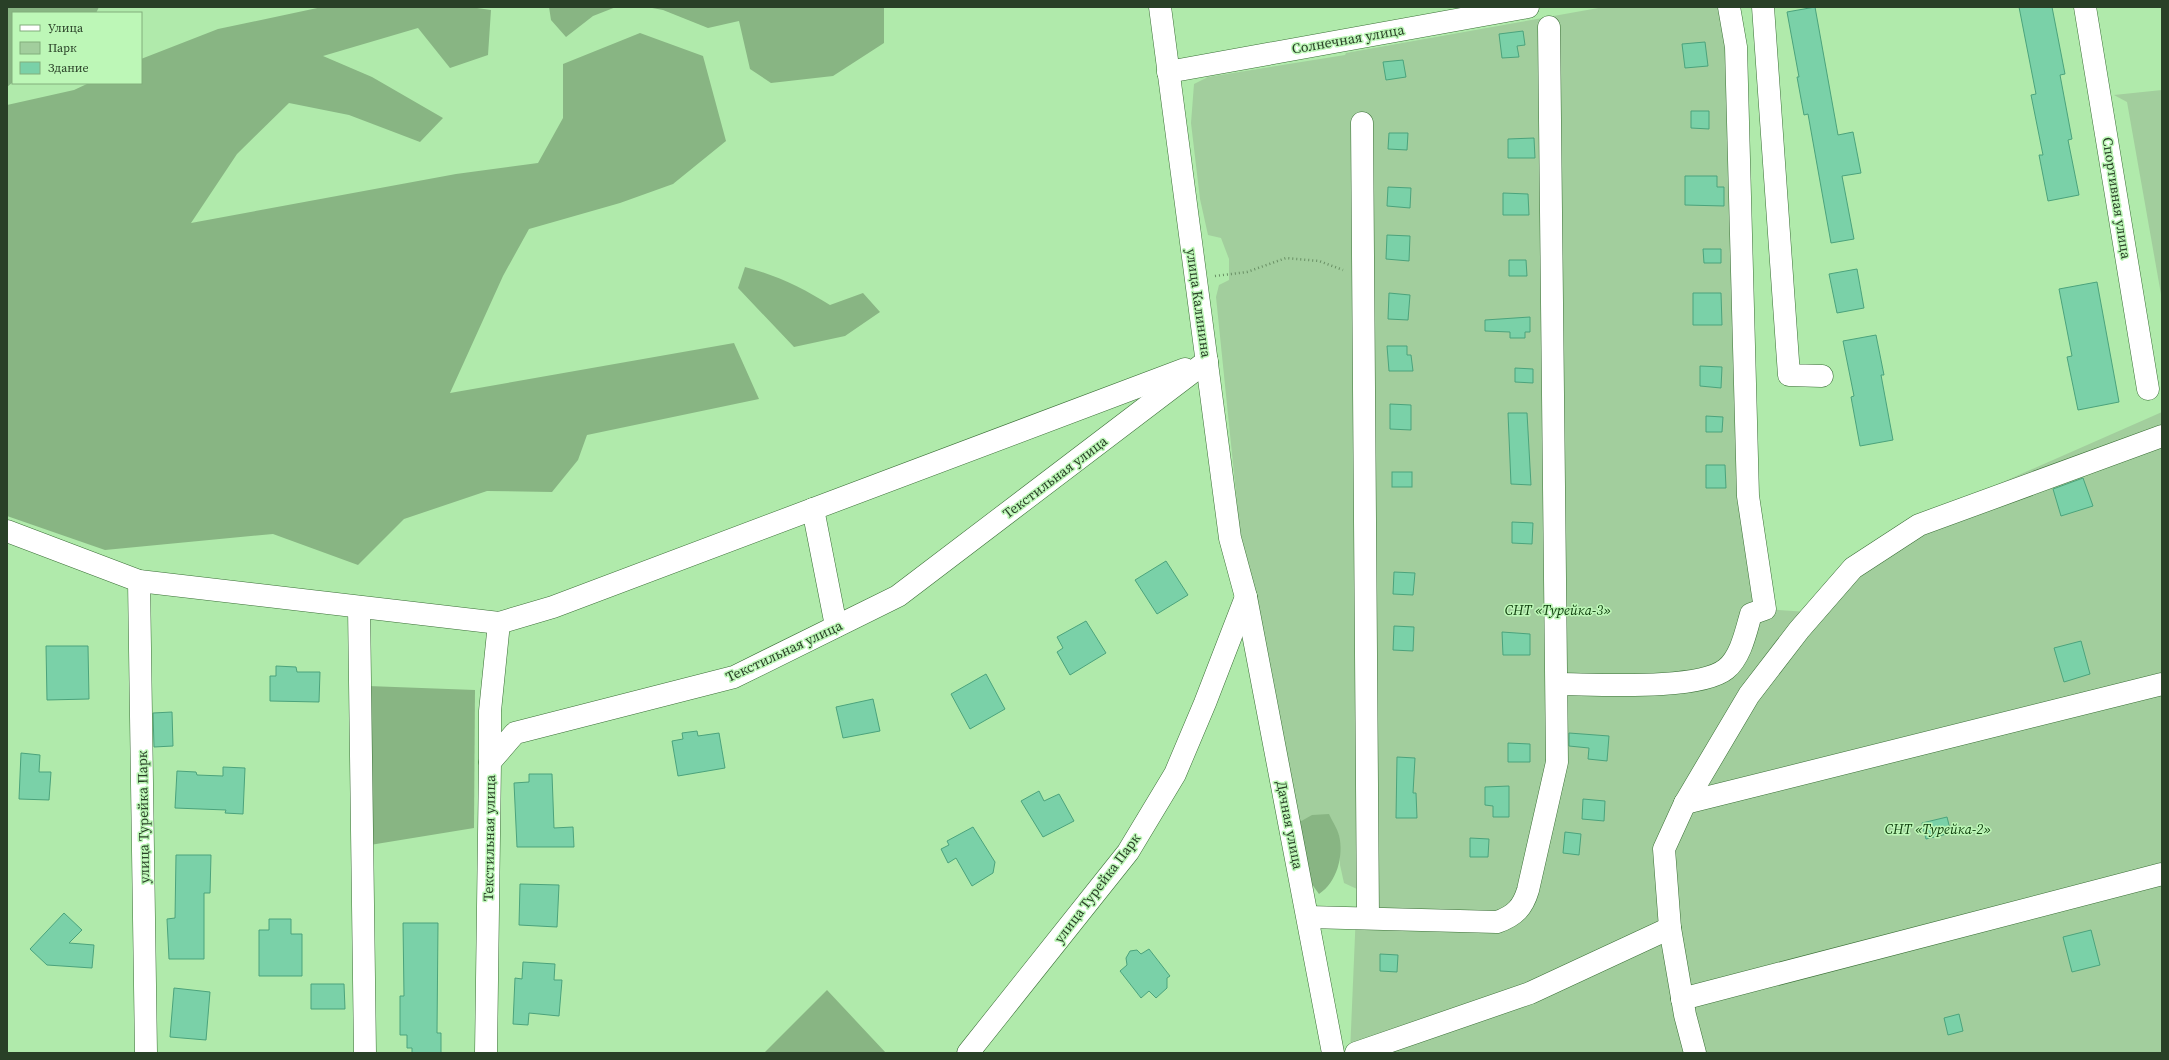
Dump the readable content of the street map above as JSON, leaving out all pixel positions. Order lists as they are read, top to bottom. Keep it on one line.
{"streets":{"street":["Солнечная улица","Спортивная улица","улица Калинина","Текстильная улица","улица Турейка Парк","Дачная улица"]},"crossings":[["Солнечная улица","улица Калинина"],["улица Калинина","Текстильная улица"],["улица Калинина","улица Турейка Парк"],["улица Калинина","Дачная улица"],["улица Турейка Парк","Дачная улица"]],"parks":["СНТ «Турейка-3»","СНТ «Турейка-2»"],"legend":["Улица","Парк","Здание"]}
